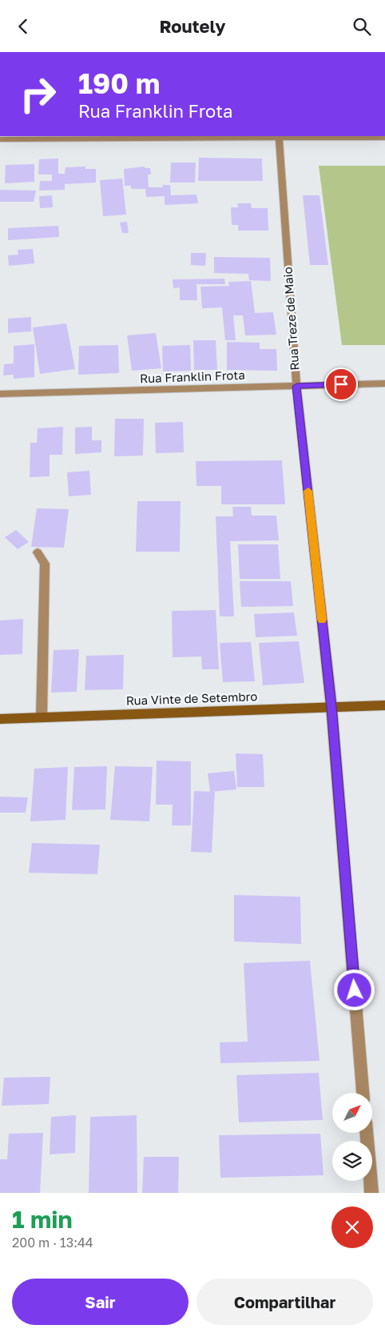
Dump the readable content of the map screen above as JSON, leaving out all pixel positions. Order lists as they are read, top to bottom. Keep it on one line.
{"streets":{"street":["Rua Treze de Maio","Rua Franklin Frota","Rua Vinte de Setembro"]},"crossings":[["Rua Treze de Maio","Rua Franklin Frota"],["Rua Treze de Maio","Rua Vinte de Setembro"]],"north":"top right","page":{"header":"Routely","turn":["190 m","Rua Franklin Frota"],"heading":["1 min","200 m · 13:44"],"buttons":["Sair","Compartilhar"]}}
